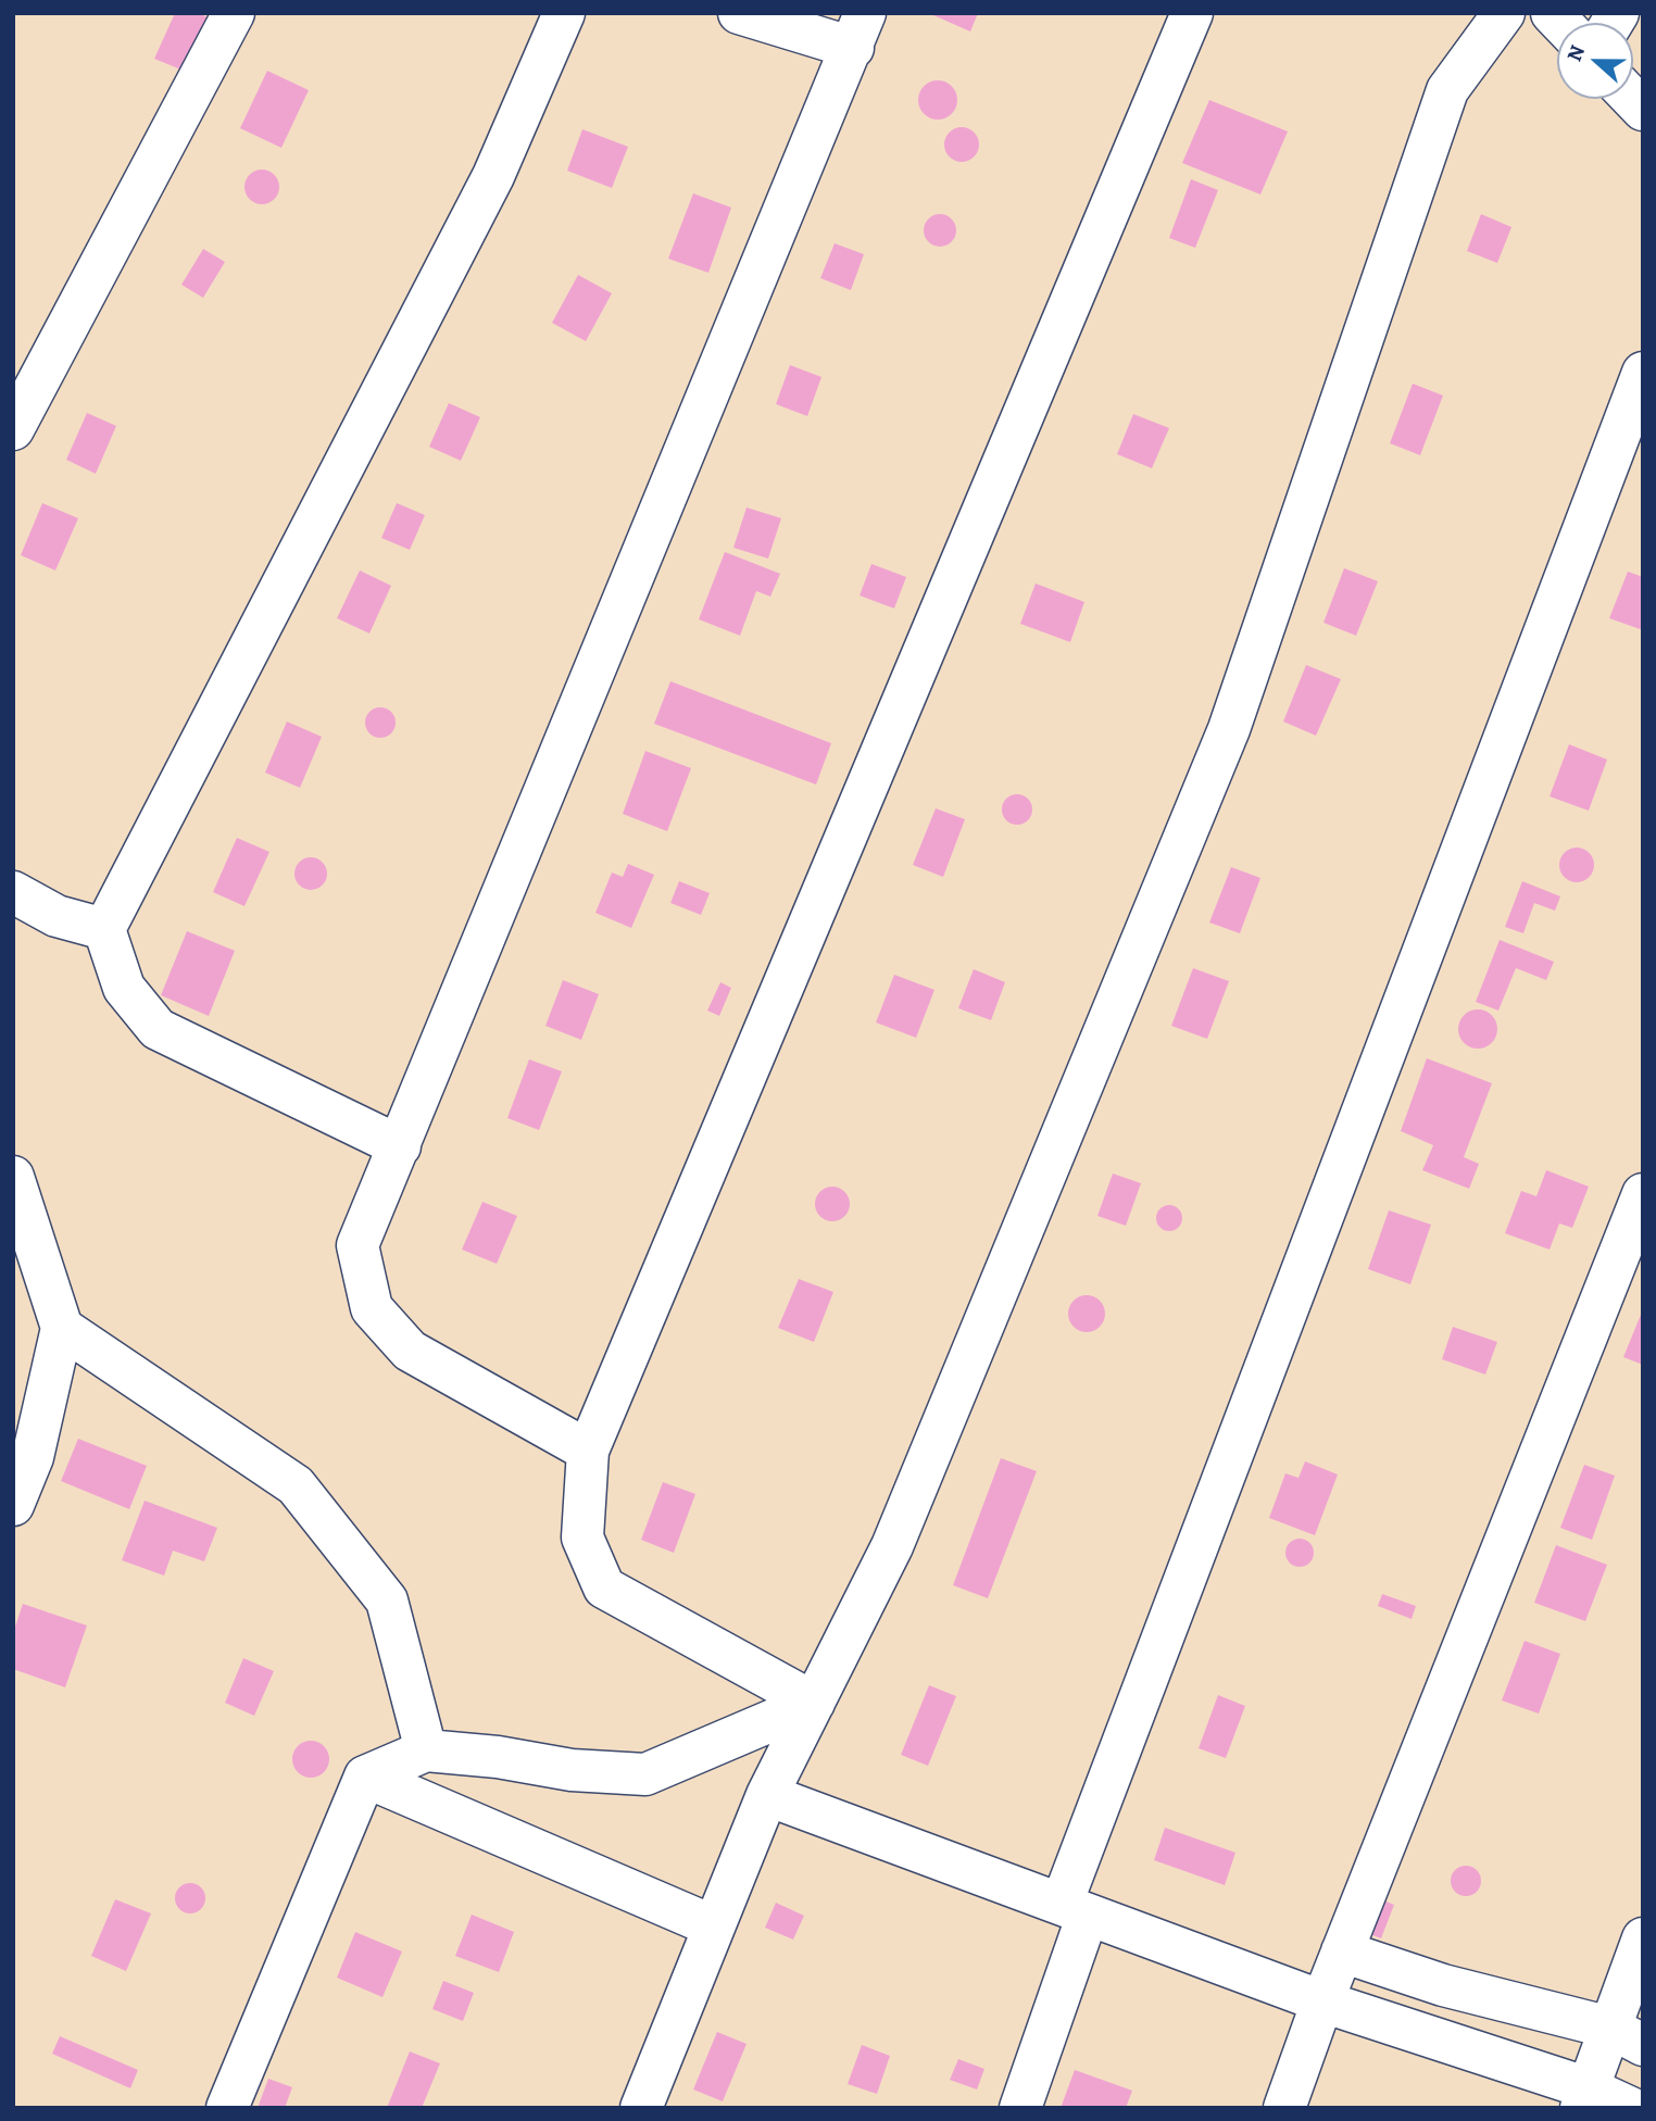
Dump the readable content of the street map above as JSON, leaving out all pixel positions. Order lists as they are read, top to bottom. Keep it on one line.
{"north":"left"}
